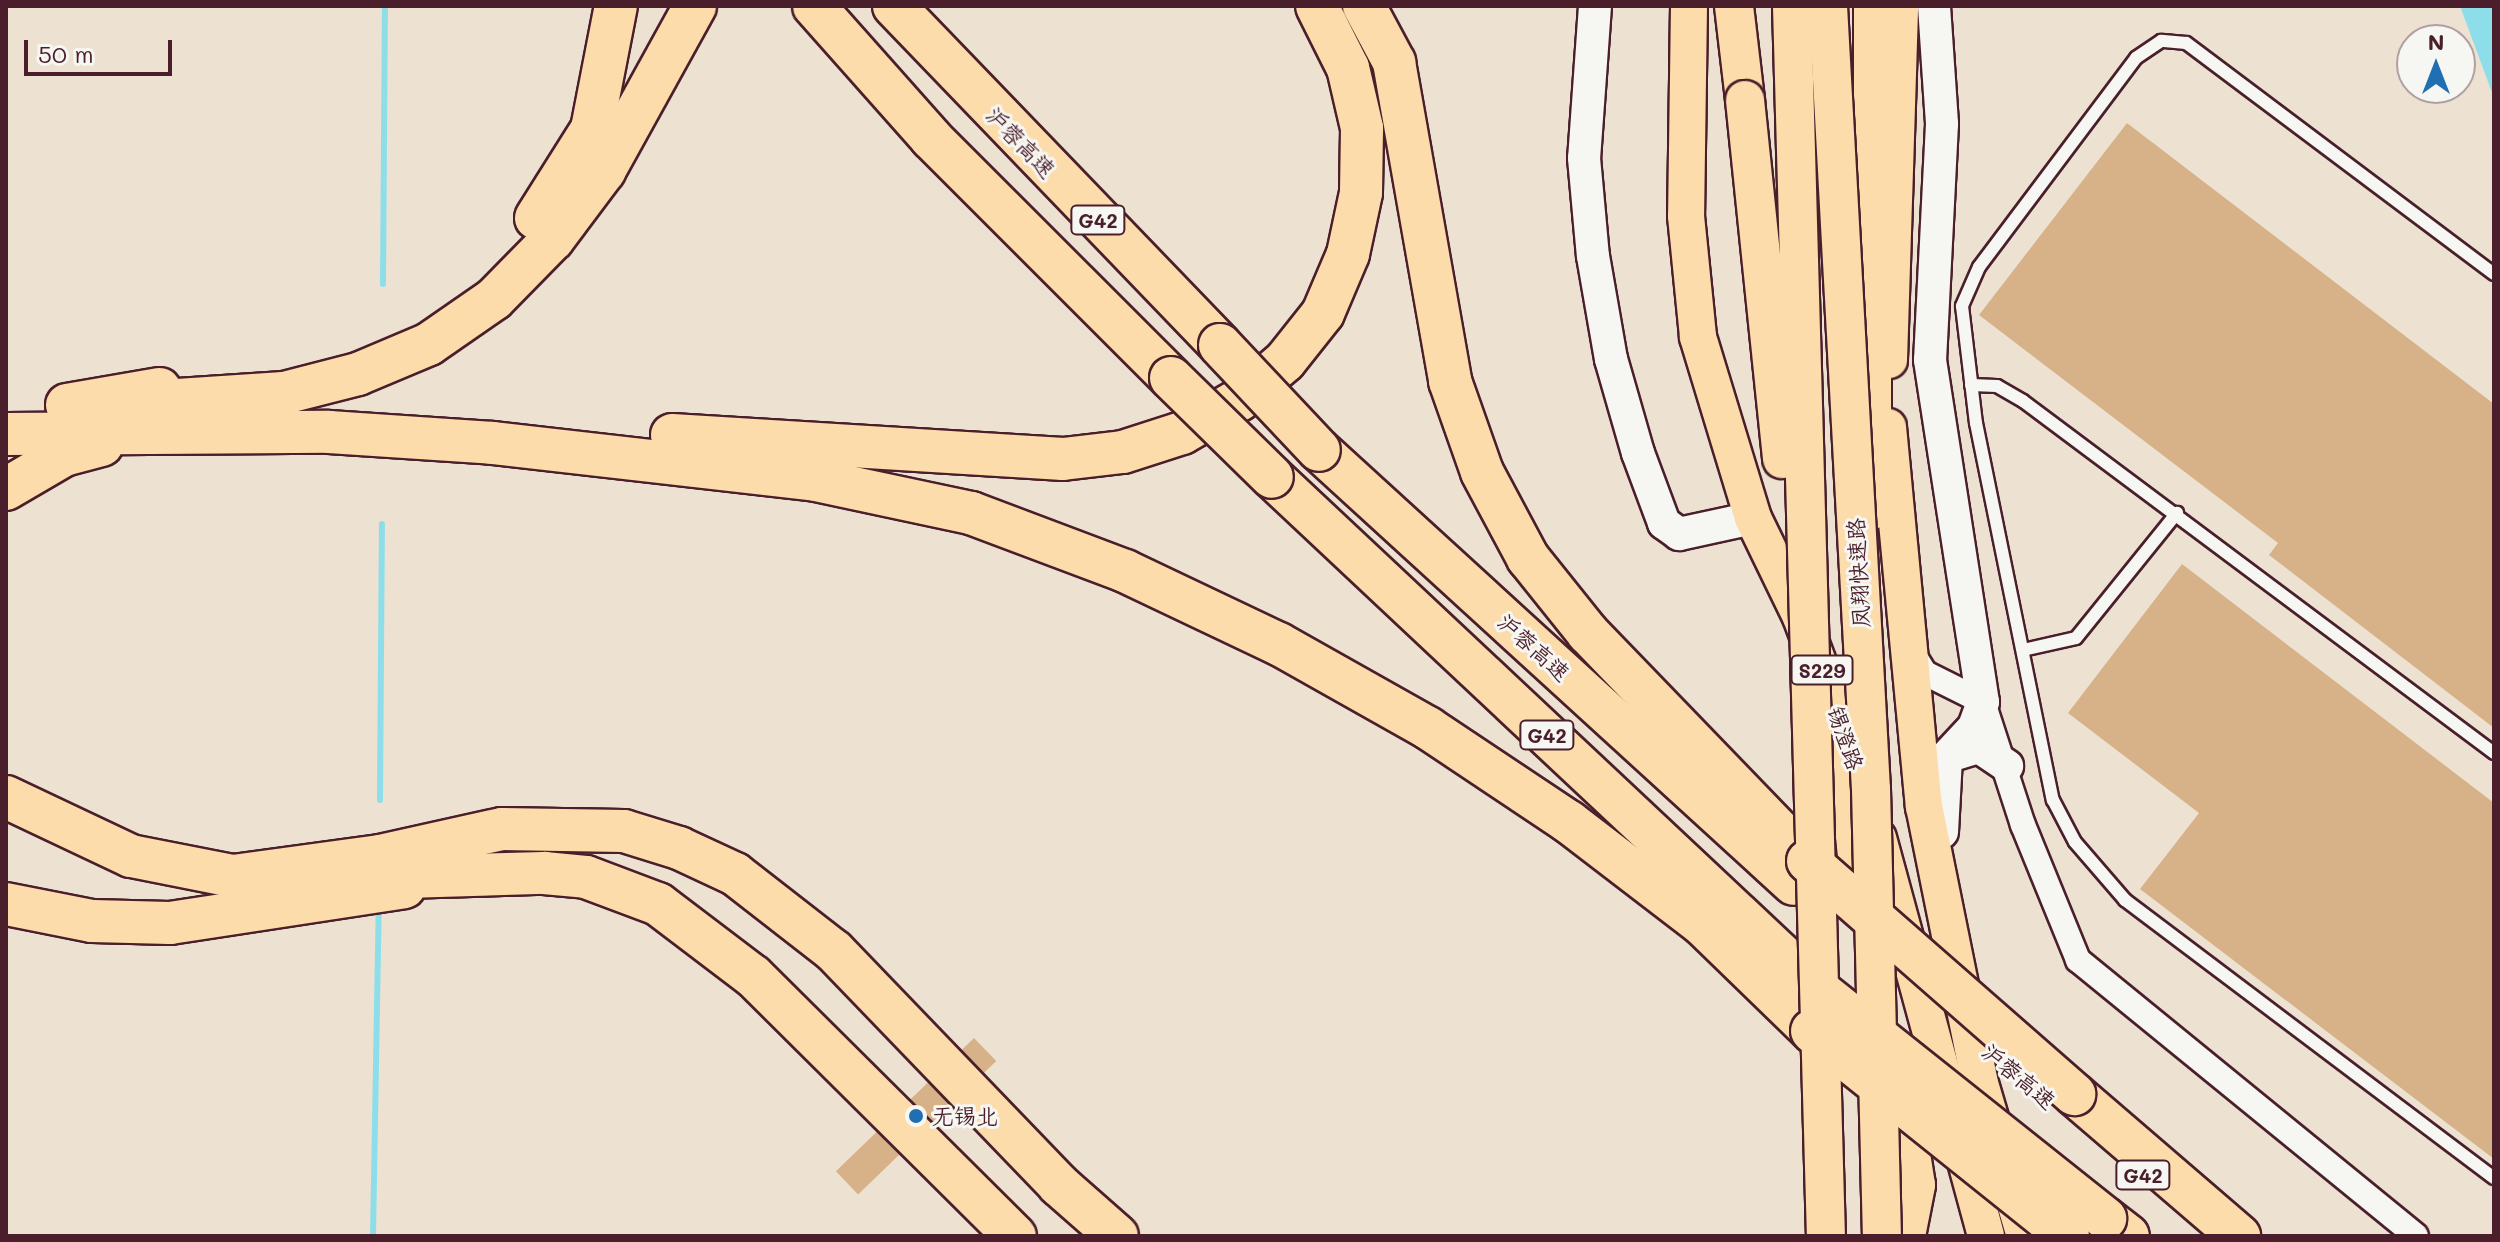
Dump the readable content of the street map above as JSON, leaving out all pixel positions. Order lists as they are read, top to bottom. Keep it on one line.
{"streets":{"highway":["沪蓉高速","G42","凤翔快速路"],"main road":["S229","锡澄路"]},"places":["无锡北"],"scale_bar":"50 m","north":"top"}
